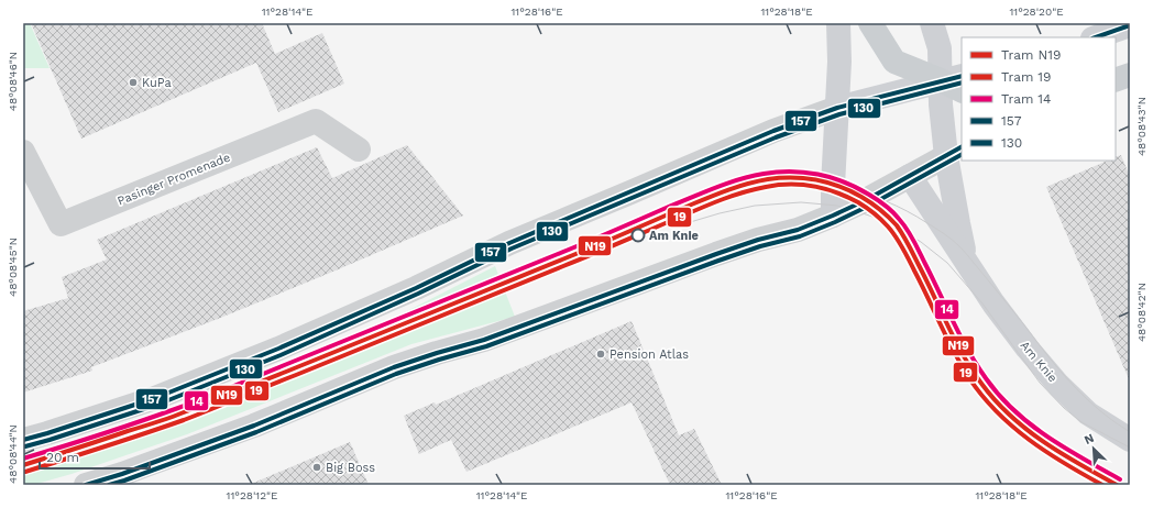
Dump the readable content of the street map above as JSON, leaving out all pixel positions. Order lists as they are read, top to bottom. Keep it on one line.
{"streets":{"main road":["Am Knie"],"street":["Pasinger Promenade"]},"places":["KuPa","Am Knie","Pension Atlas","Big Boss"],"lines":["transit line 157","transit line 130","tram line 14","tram line N19","tram line 19"],"legend":["Tram N19","Tram 19","Tram 14","157","130"],"scale_bar":"20 m","north":"top left","coordinates":["11°28'14\"E","11°28'16\"E","11°28'18\"E","11°28'20\"E","48°08'46\"N","48°08'43\"N","48°08'45\"N","48°08'42\"N","48°08'44\"N","11°28'12\"E"]}
